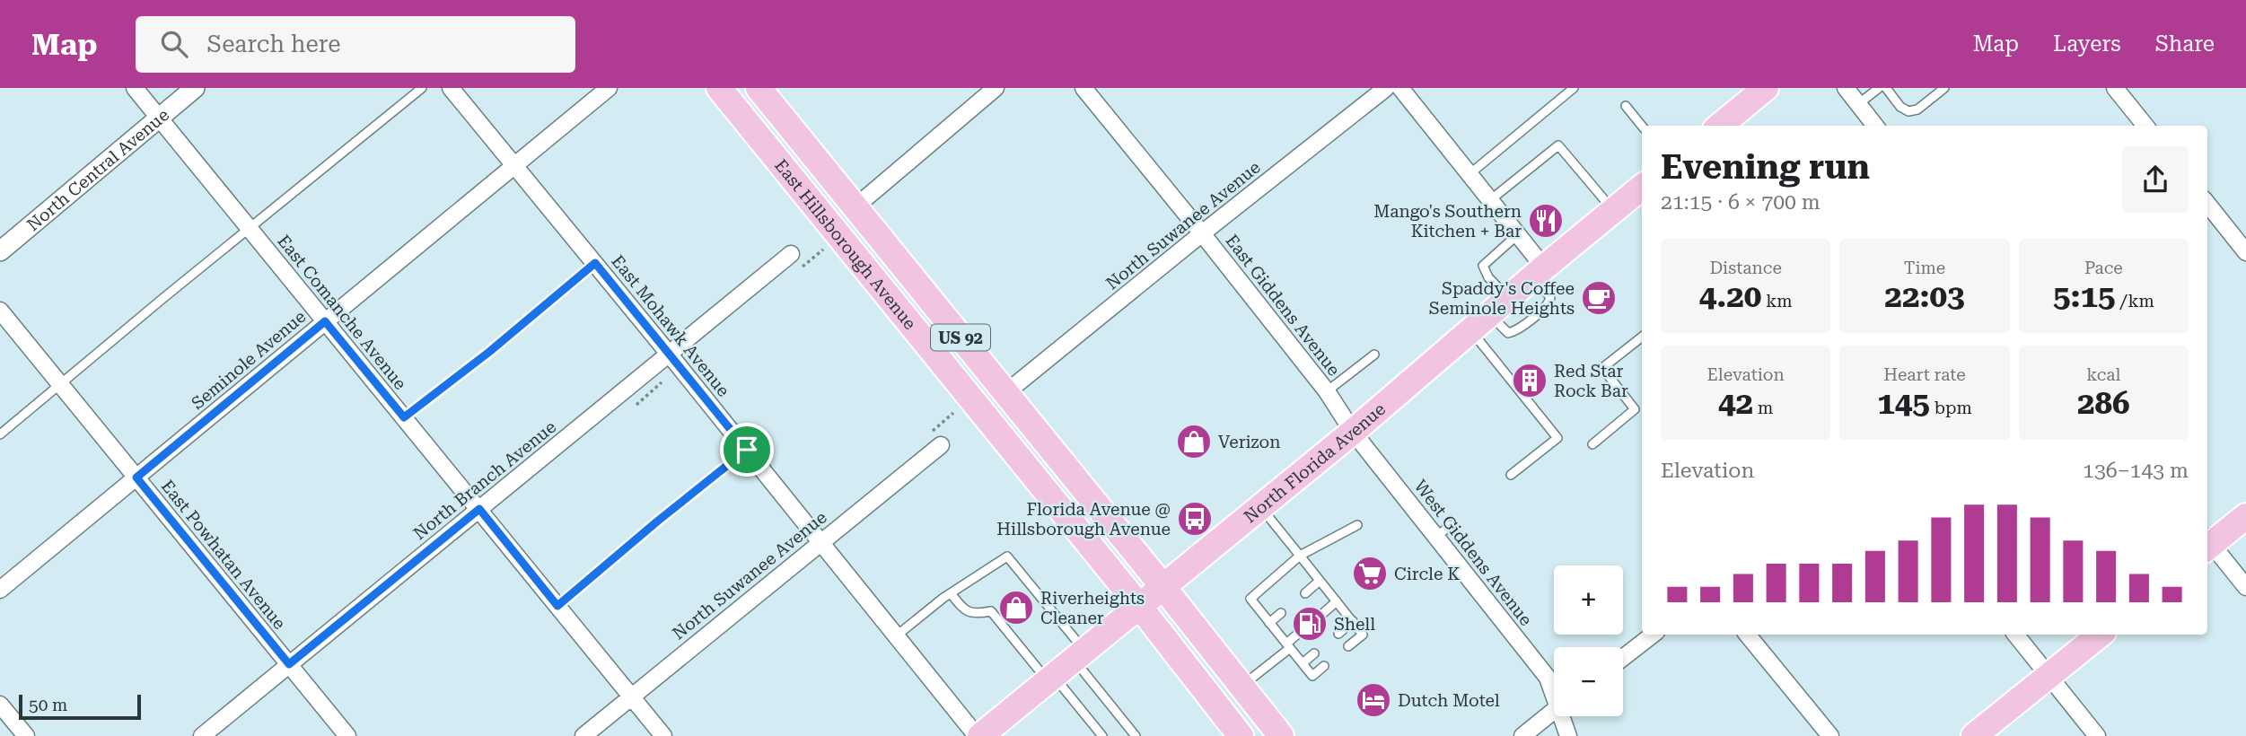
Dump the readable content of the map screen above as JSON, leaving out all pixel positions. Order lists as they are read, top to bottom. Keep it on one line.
{"streets":{"main road":["East Hillsborough Avenue","US 92","North Florida Avenue"],"street":["North Central Avenue","North Suwanee Avenue","East Giddens Avenue","East Comanche Avenue","East Mohawk Avenue","Seminole Avenue","North Branch Avenue","West Giddens Avenue","East Powhatan Avenue"]},"crossings":[["North Central Avenue","East Comanche Avenue"],["North Suwanee Avenue","East Hillsborough Avenue"],["North Suwanee Avenue","East Giddens Avenue"],["North Suwanee Avenue","East Comanche Avenue"],["North Suwanee Avenue","East Mohawk Avenue"],["East Hillsborough Avenue","US 92"],["East Hillsborough Avenue","North Florida Avenue"],["East Giddens Avenue","North Florida Avenue"],["East Giddens Avenue","West Giddens Avenue"],["East Comanche Avenue","Seminole Avenue"],["East Comanche Avenue","North Branch Avenue"],["East Mohawk Avenue","Seminole Avenue"],["East Mohawk Avenue","North Florida Avenue"],["East Mohawk Avenue","North Branch Avenue"],["US 92","North Florida Avenue"],["Seminole Avenue","East Powhatan Avenue"],["North Florida Avenue","West Giddens Avenue"],["North Branch Avenue","East Powhatan Avenue"]],"places":{"restaurant":["Mango's Southern Kitchen + Bar"],"cafe":["Spaddy's Coffee Seminole Heights"],"building":["Red Star Rock Bar"],"shop":["Verizon","Riverheights Cleaner"],"bus stop":["Florida Avenue @ Hillsborough Avenue"],"supermarket":["Circle K"],"fuel station":["Shell"],"hotel":["Dutch Motel"]},"scale_bar":"50 m","page":{"header":"Map","search":"Search here","nav":["Map","Layers","Share"],"heading":["Evening run","21:15 · 6 × 700 m"],"stats":[["Distance","4.20 km"],["Time","22:03"],["Pace","5:15 /km"],["Elevation","42 m"],["Heart rate","145 bpm"],["kcal","286"]],"chart":["Elevation","136–143 m"],"map_buttons":["+","−"],"scale":"50 m"}}
